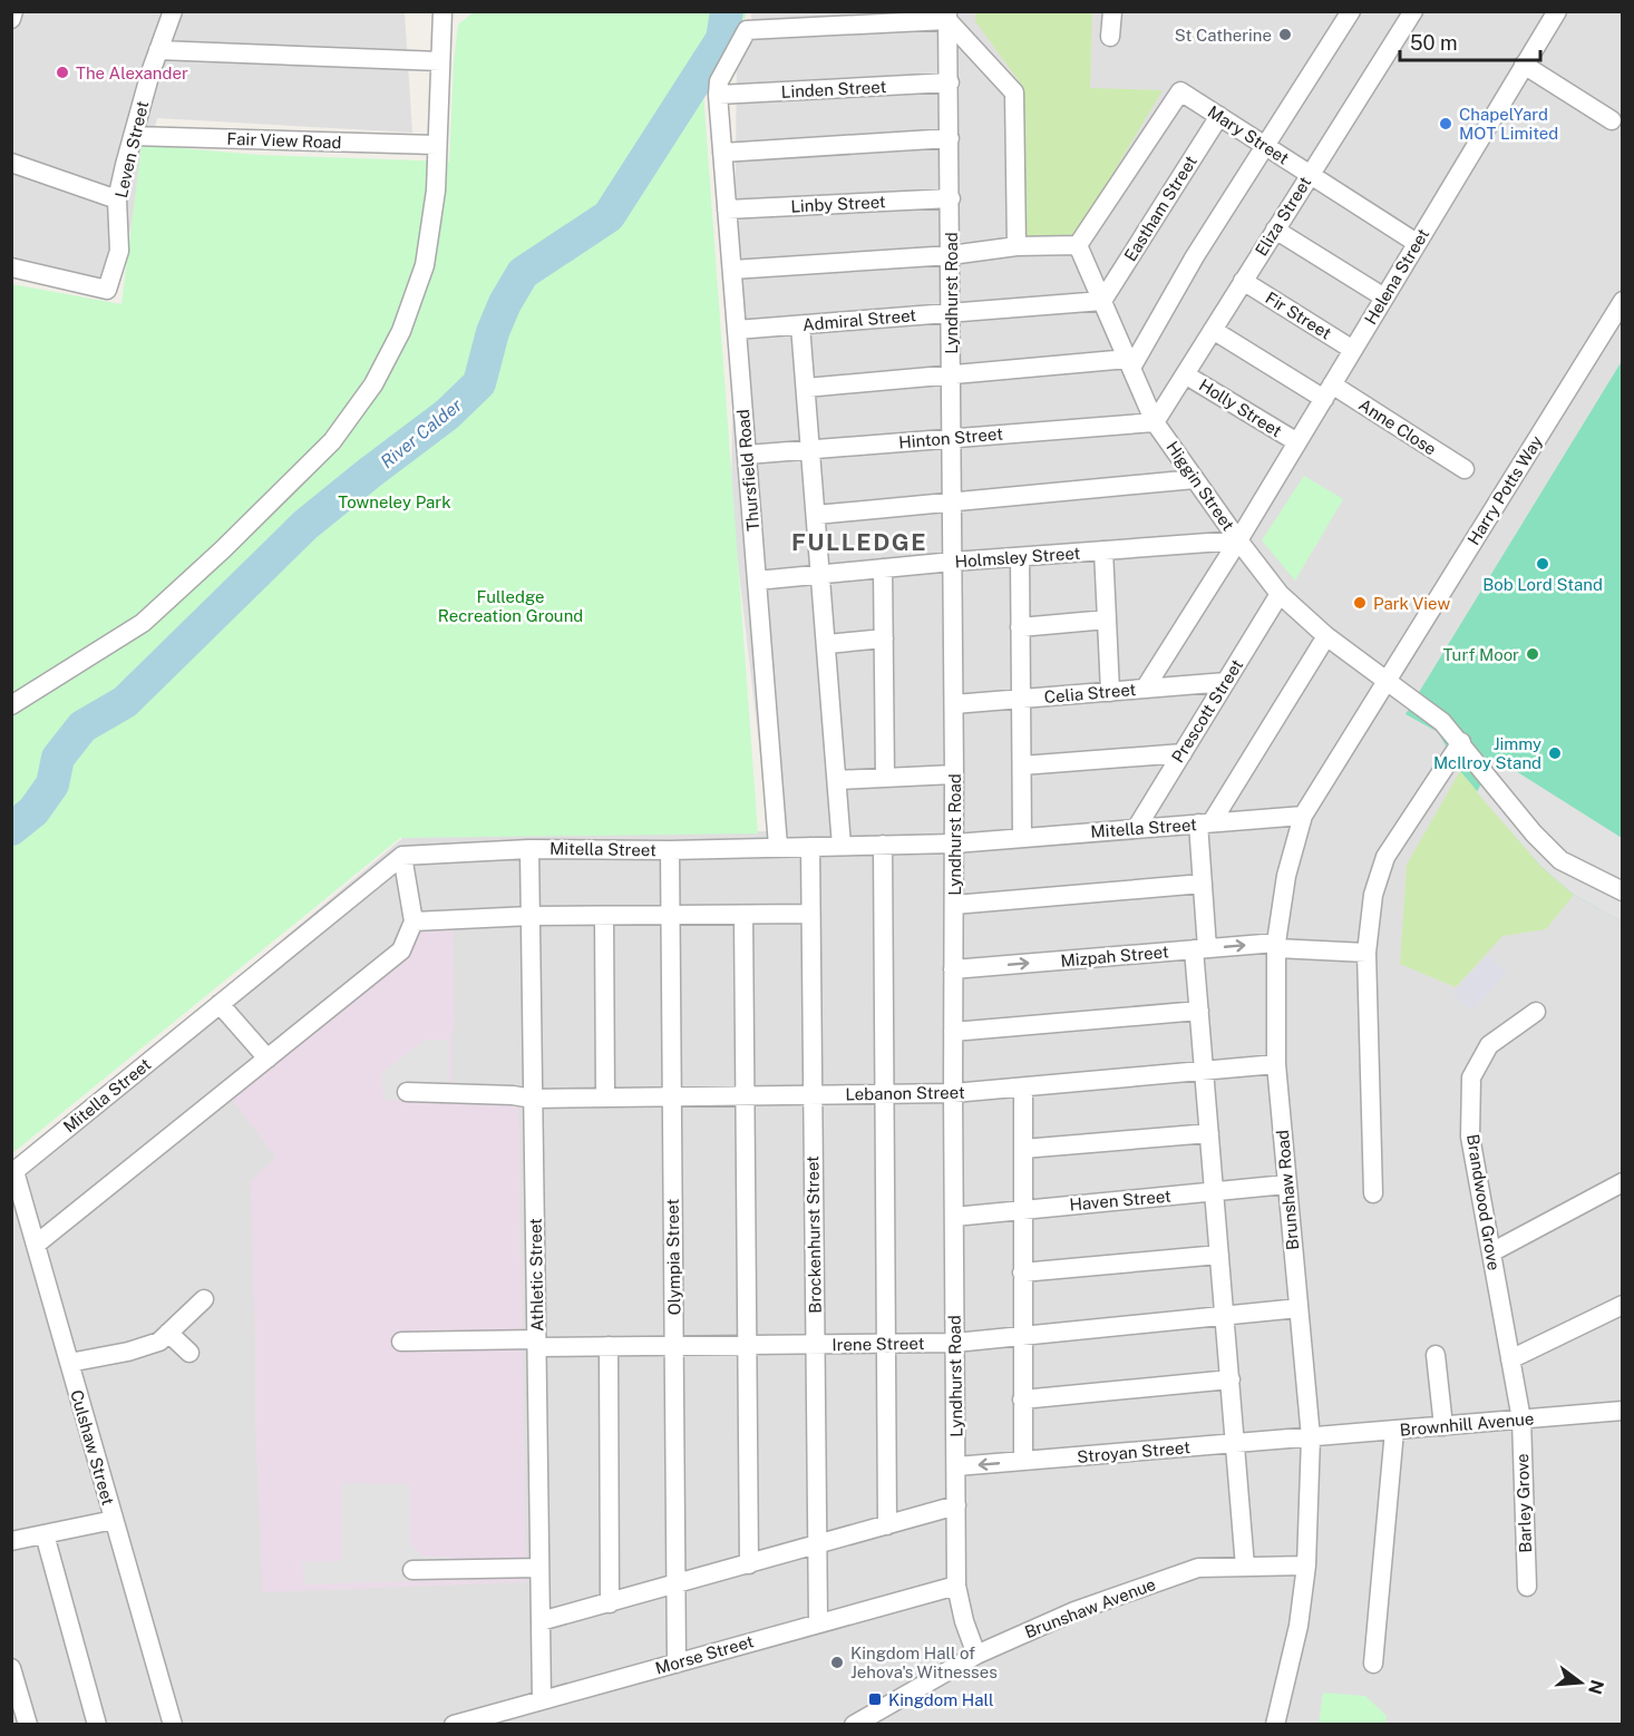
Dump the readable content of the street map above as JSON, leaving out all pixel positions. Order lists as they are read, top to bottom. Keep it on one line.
{"streets":{"street":["Linden Street","Mary Street","Fair View Road","Leven Street","Linby Street","Eastham Street","Eliza Street","Helena Street","Lyndhurst Road","Fir Street","Admiral Street","Holly Street","Anne Close","Hinton Street","Thursfield Road","Higgin Street","Harry Potts Way","Holmsley Street","Celia Street","Prescott Street","Mitella Street","Mizpah Street","Lebanon Street","Brunshaw Road","Haven Street","Brandwood Grove","Brockenhurst Street","Olympia Street","Athletic Street","Irene Street","Brownhill Avenue","Culshaw Street","Stroyan Street","Barley Grove","Brunshaw Avenue","Morse Street"]},"crossings":[["Linden Street","Lyndhurst Road"],["Linden Street","Thursfield Road"],["Mary Street","Eastham Street"],["Mary Street","Eliza Street"],["Mary Street","Helena Street"],["Mary Street","Higgin Street"],["Fair View Road","Leven Street"],["Linby Street","Lyndhurst Road"],["Linby Street","Thursfield Road"],["Eastham Street","Admiral Street"],["Eastham Street","Higgin Street"],["Eliza Street","Fir Street"],["Eliza Street","Holly Street"],["Eliza Street","Anne Close"],["Eliza Street","Hinton Street"],["Eliza Street","Higgin Street"],["Helena Street","Fir Street"],["Helena Street","Holly Street"],["Helena Street","Anne Close"],["Helena Street","Higgin Street"],["Helena Street","Holmsley Street"],["Helena Street","Celia Street"],["Lyndhurst Road","Admiral Street"],["Lyndhurst Road","Hinton Street"],["Lyndhurst Road","Holmsley Street"],["Lyndhurst Road","Celia Street"],["Lyndhurst Road","Mitella Street"],["Lyndhurst Road","Mizpah Street"],["Lyndhurst Road","Lebanon Street"],["Lyndhurst Road","Haven Street"],["Lyndhurst Road","Irene Street"],["Lyndhurst Road","Stroyan Street"],["Lyndhurst Road","Brunshaw Avenue"],["Lyndhurst Road","Morse Street"],["Admiral Street","Thursfield Road"],["Admiral Street","Higgin Street"],["Hinton Street","Thursfield Road"],["Hinton Street","Higgin Street"],["Thursfield Road","Holmsley Street"],["Thursfield Road","Mitella Street"],["Higgin Street","Harry Potts Way"],["Higgin Street","Holmsley Street"],["Higgin Street","Prescott Street"],["Higgin Street","Brunshaw Road"],["Harry Potts Way","Brunshaw Road"],["Celia Street","Prescott Street"],["Prescott Street","Mitella Street"],["Mitella Street","Brunshaw Road"],["Mitella Street","Brockenhurst Street"],["Mitella Street","Olympia Street"],["Mitella Street","Athletic Street"],["Mitella Street","Culshaw Street"],["Mizpah Street","Brunshaw Road"],["Lebanon Street","Brunshaw Road"],["Lebanon Street","Brockenhurst Street"],["Lebanon Street","Olympia Street"],["Lebanon Street","Athletic Street"],["Brunshaw Road","Haven Street"],["Brunshaw Road","Irene Street"],["Brunshaw Road","Brownhill Avenue"],["Brunshaw Road","Stroyan Street"],["Brunshaw Road","Brunshaw Avenue"],["Brandwood Grove","Brownhill Avenue"],["Brandwood Grove","Barley Grove"],["Brockenhurst Street","Irene Street"],["Brockenhurst Street","Morse Street"],["Olympia Street","Irene Street"],["Olympia Street","Morse Street"],["Athletic Street","Irene Street"],["Athletic Street","Morse Street"],["Brownhill Avenue","Stroyan Street"],["Brownhill Avenue","Barley Grove"]],"districts":["FULLEDGE"],"water":["River Calder"],"parks":["Towneley Park","Fulledge Recreation Ground"],"places":{"other":["St Catherine","The Alexander","ChapelYard MOT Limited","Bob Lord Stand","Park View","Turf Moor","Jimmy McIlroy Stand","Kingdom Hall of Jehova's Witnesses"],"transit":["Kingdom Hall"]},"scale_bar":"50 m","north":"right"}
